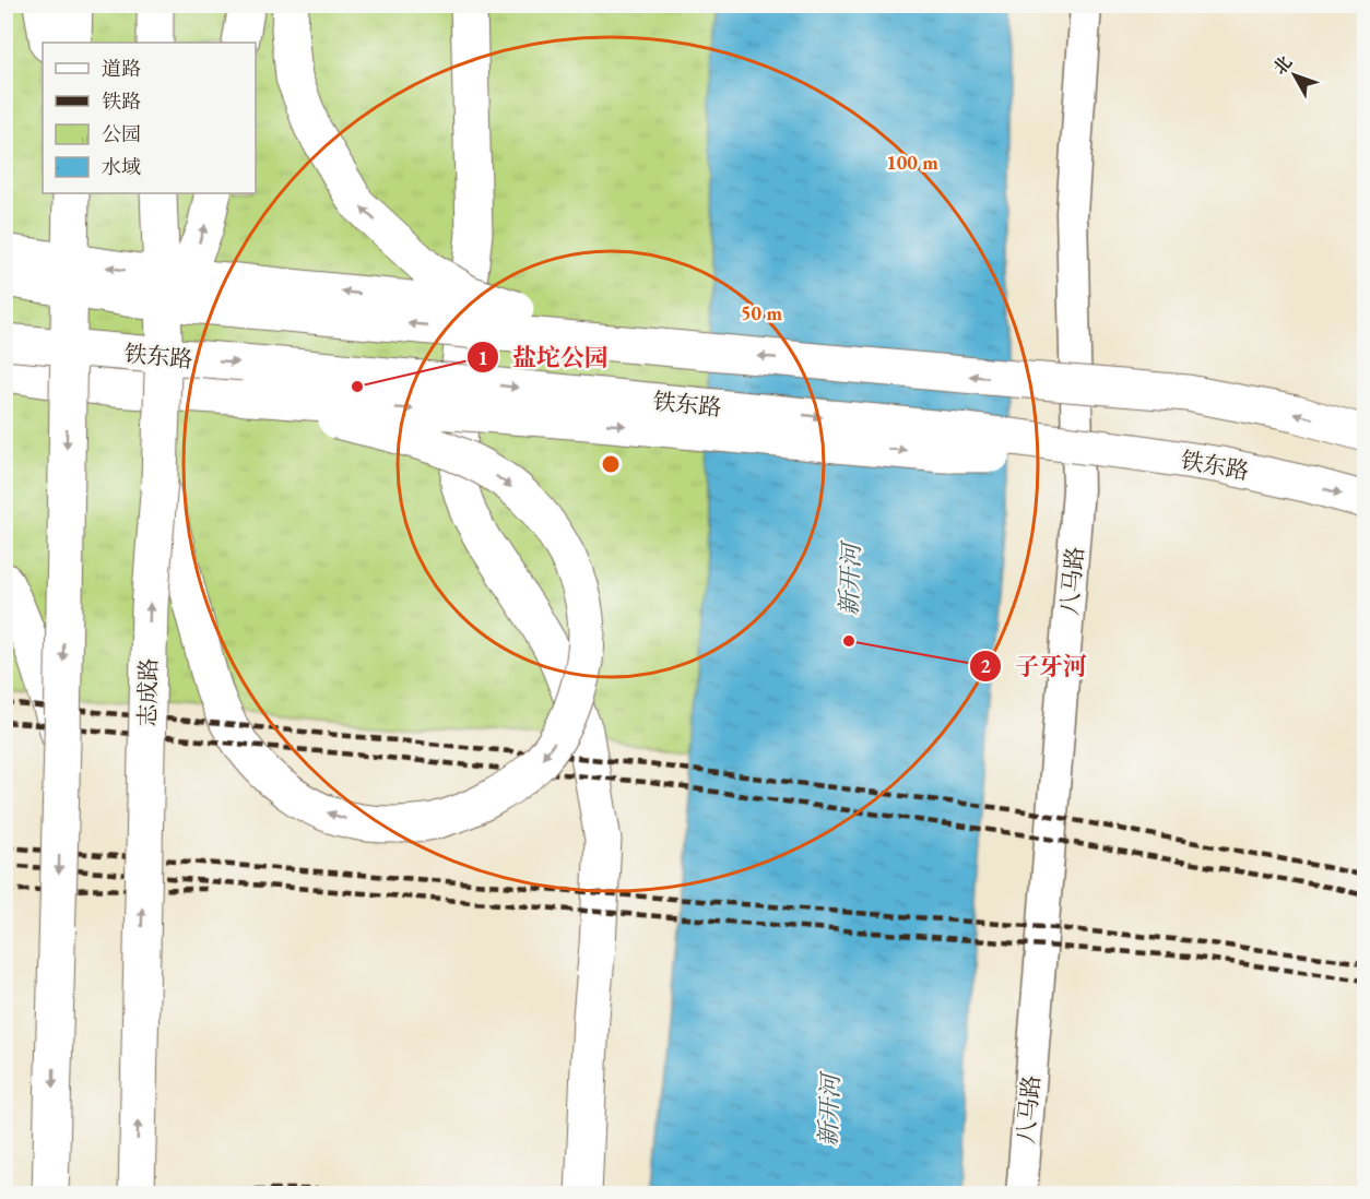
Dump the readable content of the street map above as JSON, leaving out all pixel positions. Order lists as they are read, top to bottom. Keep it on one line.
{"streets":{"main road":["铁东路","志成路"],"street":["八马路"]},"water":["新开河"],"places":["盐坨公园","子牙河"],"legend":["道路","铁路","公园","水域"],"north":"top left","rings":["100 m","50 m"]}
